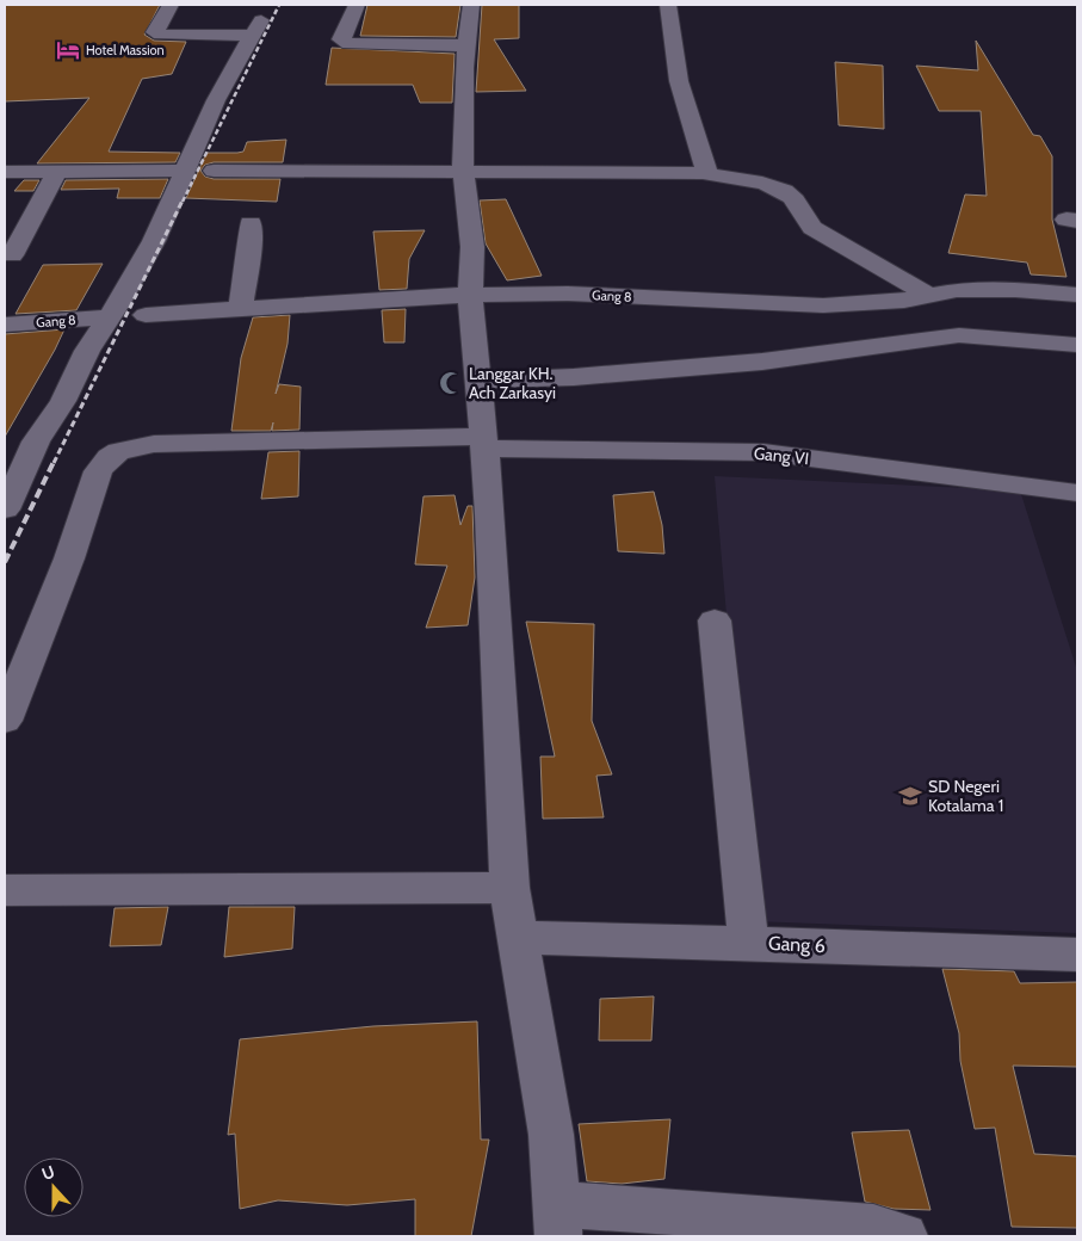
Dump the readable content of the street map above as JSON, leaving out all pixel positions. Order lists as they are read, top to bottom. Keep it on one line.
{"streets":{"street":["Gang 8","Gang VI","Gang 6"]},"places":{"hotel":["Hotel Massion"],"mosque":["Langgar KH. Ach Zarkasyi"],"school or university":["SD Negeri Kotalama 1"]},"north":"top"}
